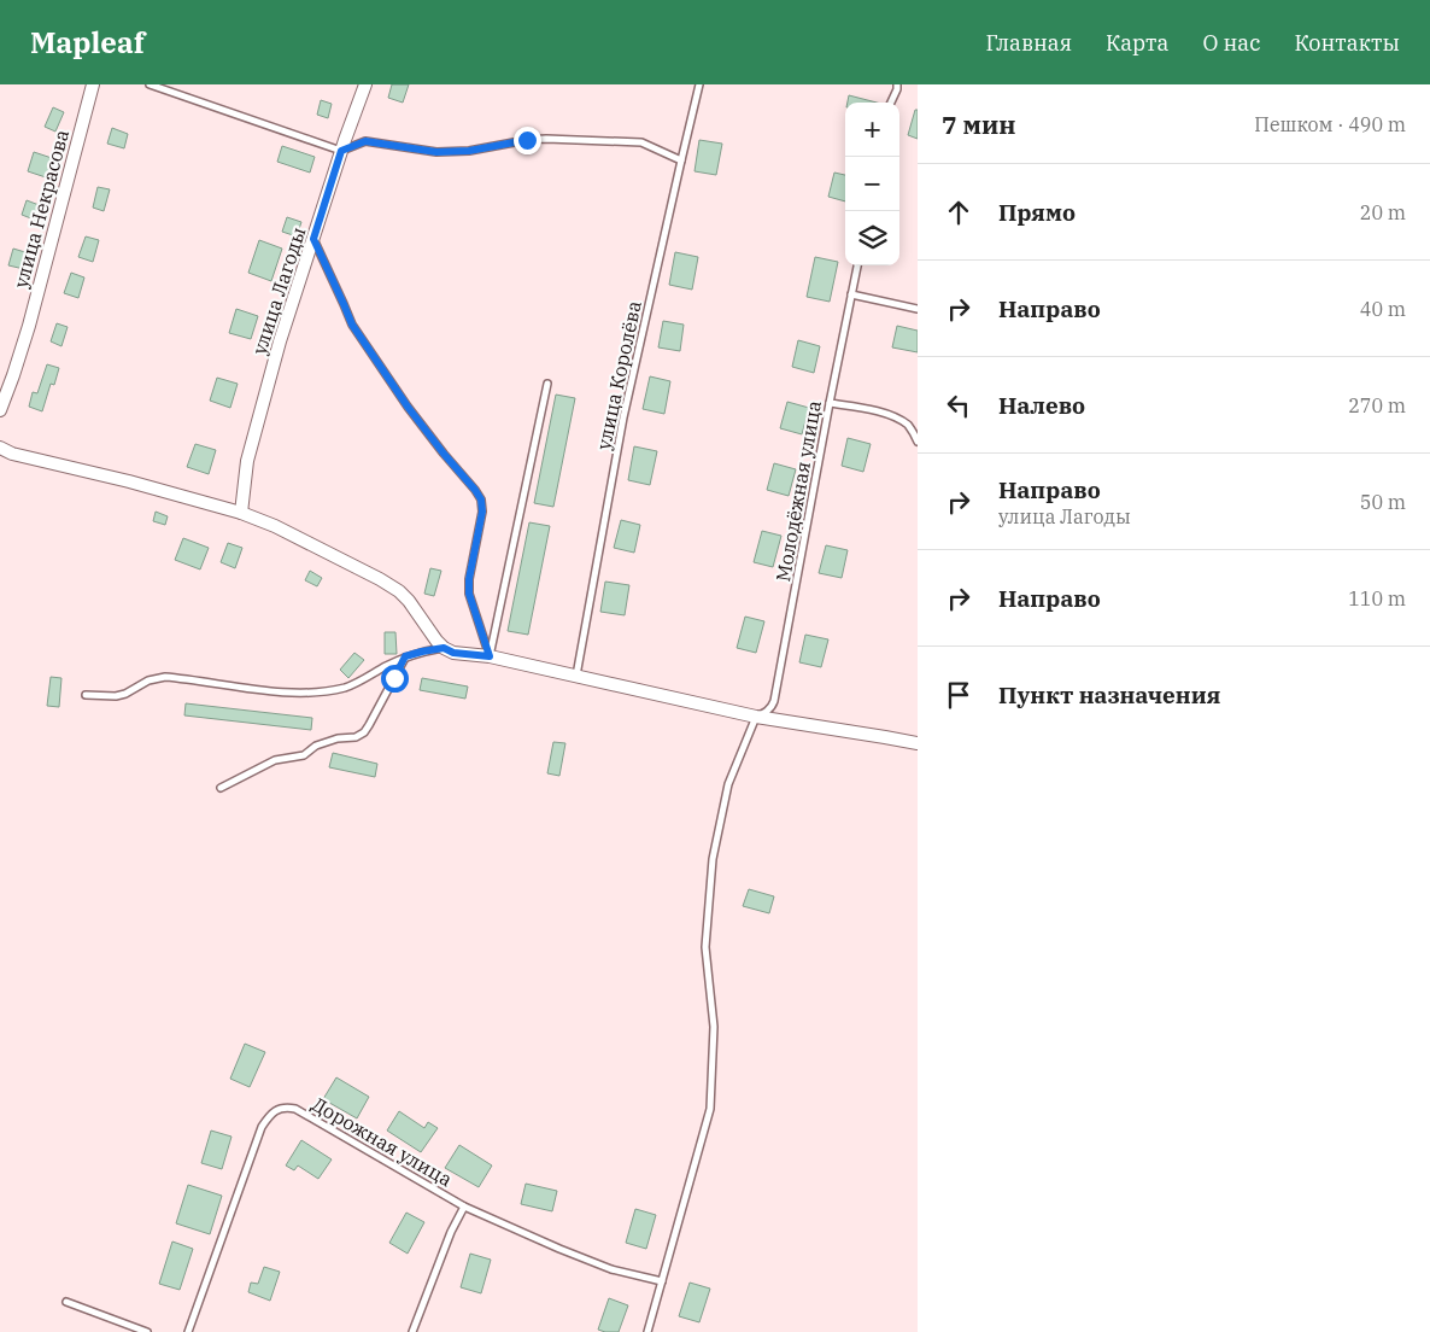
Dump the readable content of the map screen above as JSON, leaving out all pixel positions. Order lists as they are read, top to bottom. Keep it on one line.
{"streets":{"street":["улица Некрасова","улица Лагоды"],"lane":["улица Королёва","Молодёжная улица","Дорожная улица"]},"page":{"header":"Mapleaf","nav":["Главная","Карта","О нас","Контакты"],"heading":["7 мин","Пешком · 490 m"],"map_buttons":["+","−"],"list":[["Прямо","20 m"],["Направо","40 m"],["Налево","270 m"],["Направо","улица Лагоды","50 m"],["Направо","110 m"],"Пункт назначения"]}}
